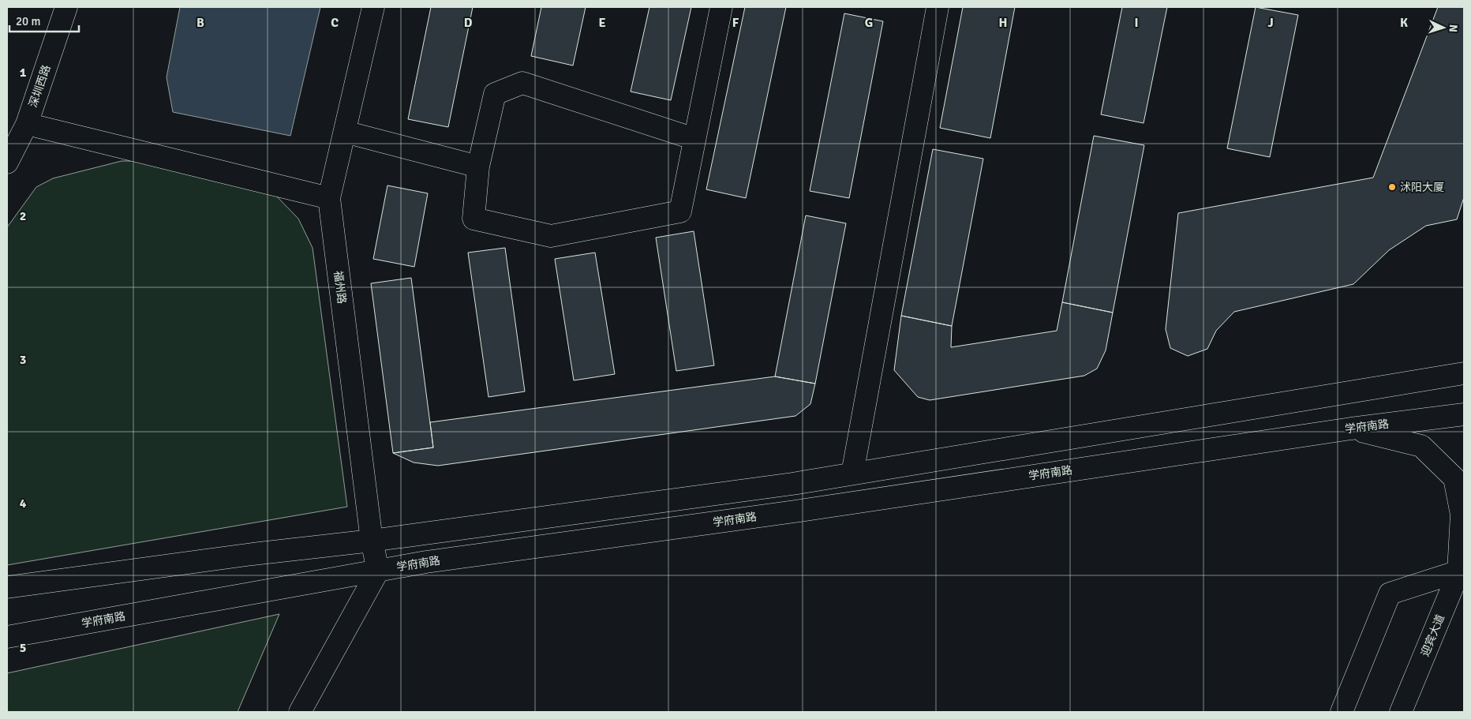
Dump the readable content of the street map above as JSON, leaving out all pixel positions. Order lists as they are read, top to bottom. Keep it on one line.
{"streets":{"main road":["深圳西路","福州路","学府南路","迎宾大道"]},"crossings":[["福州路","学府南路"],["学府南路","迎宾大道"]],"places":["沭阳大厦"],"scale_bar":"20 m","north":"right","grid":{"columns":["B","C","D","E","F","G","H","I","J","K"],"rows":["1","2","3","4","5"]}}
